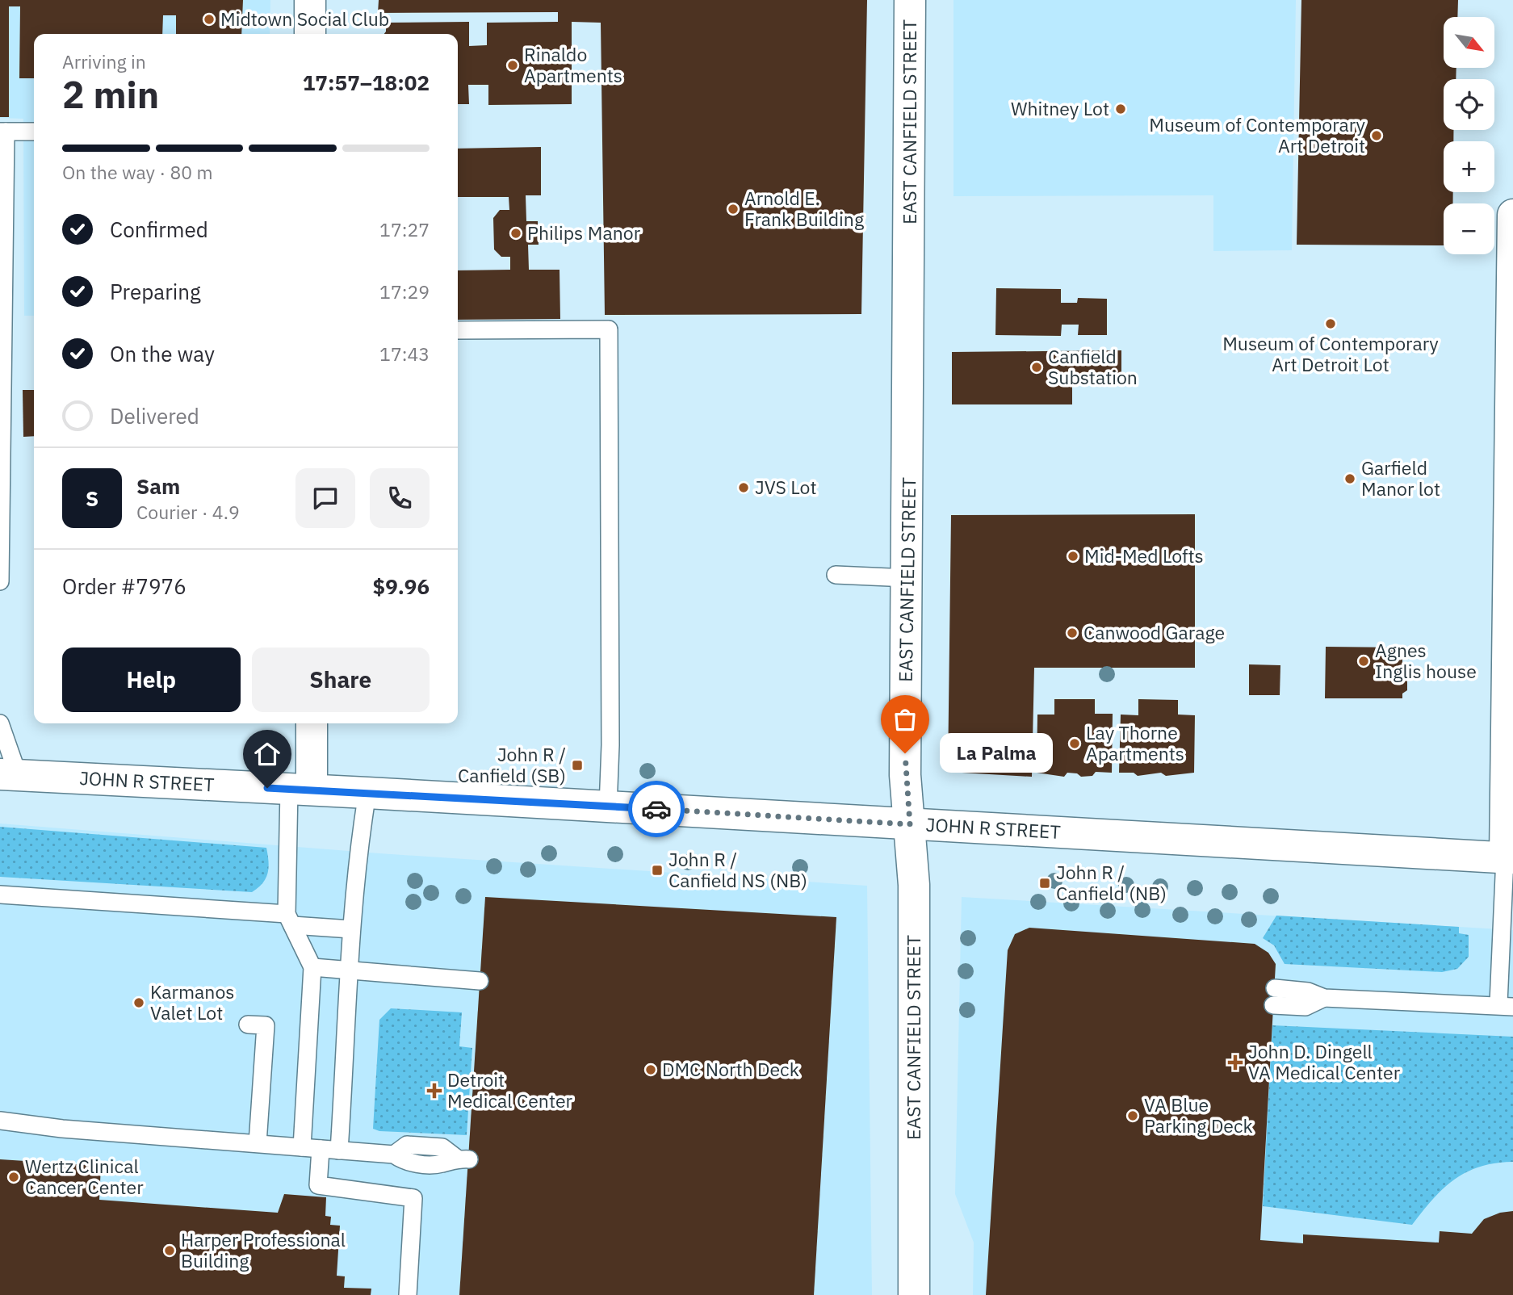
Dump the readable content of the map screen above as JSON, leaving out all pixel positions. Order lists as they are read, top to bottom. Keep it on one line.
{"streets":{"street":["EAST CANFIELD STREET","JOHN R STREET"]},"crossings":[["EAST CANFIELD STREET","JOHN R STREET"]],"places":{"other":["Midtown Social Club","Rinaldo Apartments","Whitney Lot","Museum of Contemporary Art Detroit","Arnold E. Frank Building","Philips Manor","Museum of Contemporary Art Detroit Lot","Canfield Substation","Garfield Manor lot","JVS Lot","Mid-Med Lofts","Canwood Garage","Agnes Inglis house","Lay Thorne Apartments","La Palma","Karmanos Valet Lot","DMC North Deck","VA Blue Parking Deck","Wertz Clinical Cancer Center","Harper Professional Building"],"transit":["John R / Canfield (SB)","John R / Canfield NS (NB)","John R / Canfield (NB)"],"health":["John D. Dingell VA Medical Center","Detroit Medical Center"]},"north":"bottom right","page":{"map_buttons":["+","−"],"heading":["2 min","Arriving in","17:57–18:02"],"panel":["Sam","Courier · 4.9","Order #7976","$9.96"],"bar":"On the way · 80 m","list":[["Confirmed","17:27"],["Preparing","17:29"],["On the way","17:43"],"Delivered"],"round":"S","buttons":["Help","Share"],"bubble":"La Palma"}}
